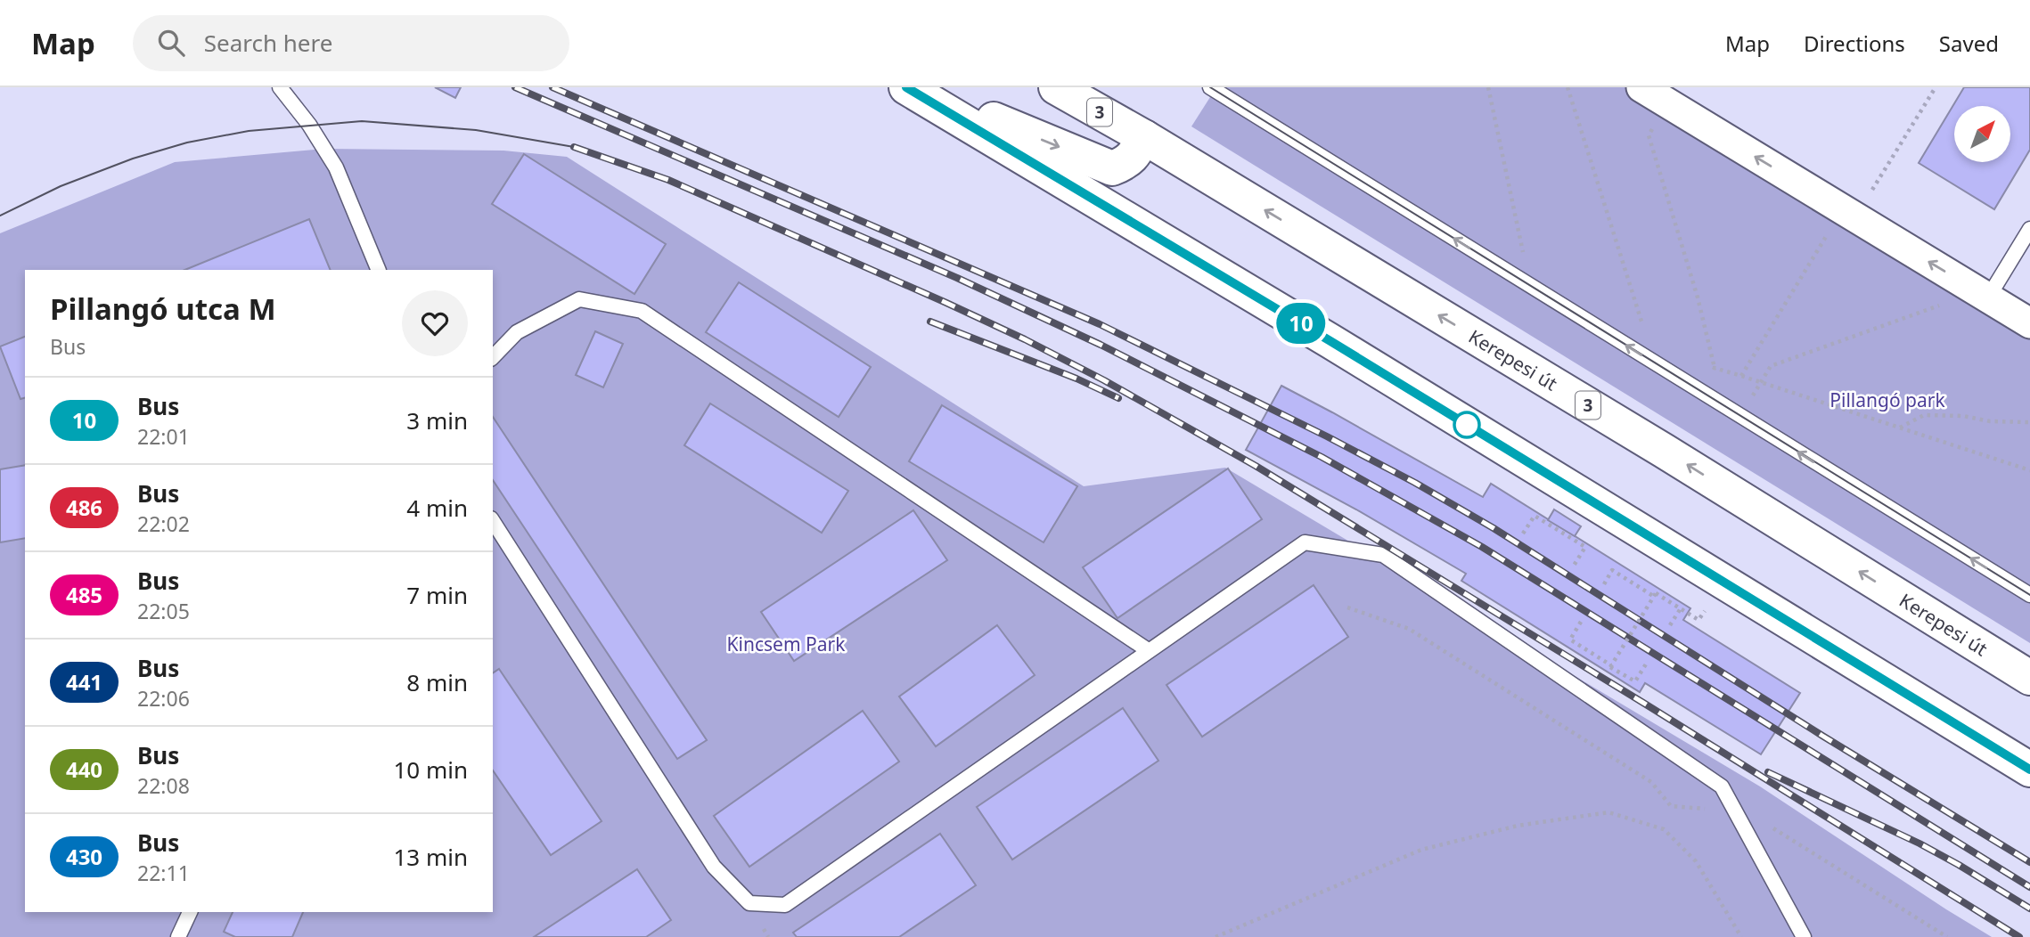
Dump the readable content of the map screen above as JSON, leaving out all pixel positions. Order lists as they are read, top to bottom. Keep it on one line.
{"streets":{"main road":["3","Kerepesi út"]},"parks":["Pillangó park","Kincsem Park"],"lines":["bus line 10"],"north":"top right","page":{"header":"Map","search":"Search here","nav":["Map","Directions","Saved"],"on_map":"10","heading":["Pillangó utca M","Bus"],"list":[{"mark":"10","name":"Bus","note":"22:01","value":"3 min"},{"mark":"486","name":"Bus","note":"22:02","value":"4 min"},{"mark":"485","name":"Bus","note":"22:05","value":"7 min"},{"mark":"441","name":"Bus","note":"22:06","value":"8 min"},{"mark":"440","name":"Bus","note":"22:08","value":"10 min"},{"mark":"430","name":"Bus","note":"22:11","value":"13 min"}]}}
